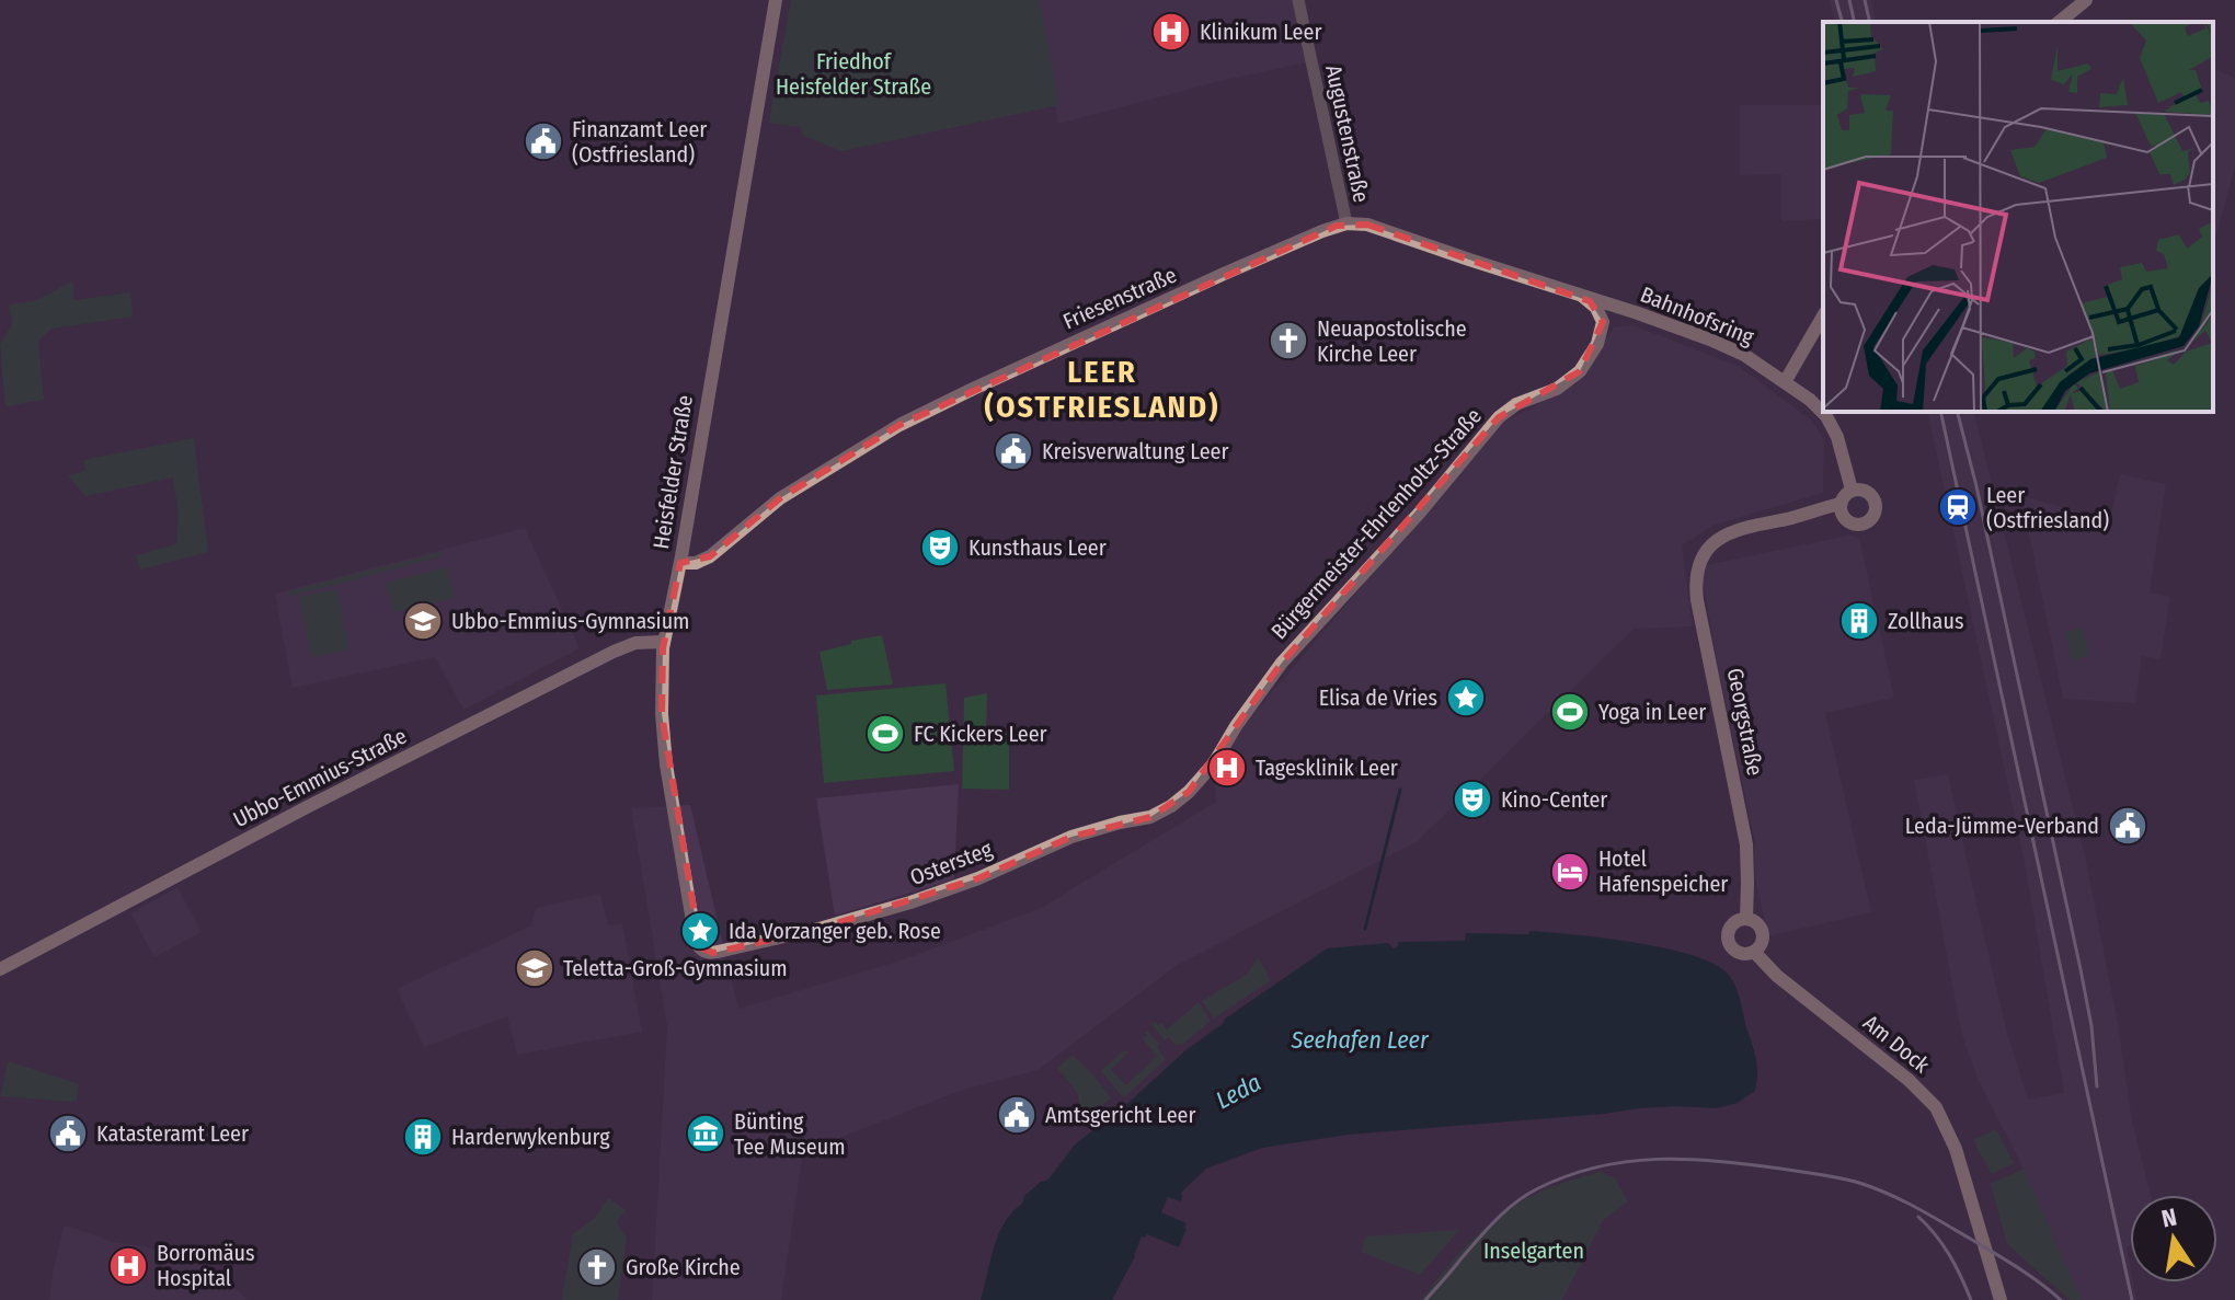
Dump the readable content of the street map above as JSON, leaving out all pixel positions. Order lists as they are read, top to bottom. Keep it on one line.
{"streets":{"main road":["Friesenstraße","Bahnhofsring","Heisfelder Straße","Bürgermeister-Ehrlenholtz-Straße","Georgstraße","Ubbo-Emmius-Straße","Ostersteg","Am Dock"],"street":["Augustenstraße"]},"crossings":[["Augustenstraße","Friesenstraße"],["Friesenstraße","Heisfelder Straße"],["Bahnhofsring","Georgstraße"],["Heisfelder Straße","Ubbo-Emmius-Straße"],["Heisfelder Straße","Ostersteg"],["Bürgermeister-Ehrlenholtz-Straße","Ostersteg"],["Georgstraße","Am Dock"]],"districts":["LEER (OSTFRIESLAND)"],"water":["Seehafen Leer","Leda"],"parks":["Friedhof Heisfelder Straße","Inselgarten"],"places":{"hospital":["Klinikum Leer","Tagesklinik Leer","Borromäus Hospital"],"public building":["Finanzamt Leer (Ostfriesland)","Kreisverwaltung Leer","Leda-Jümme-Verband","Amtsgericht Leer","Katasteramt Leer"],"church":["Neuapostolische Kirche Leer","Große Kirche"],"station":["Leer (Ostfriesland)"],"theatre":["Kunsthaus Leer","Kino-Center"],"school or university":["Ubbo-Emmius-Gymnasium","Teletta-Groß-Gymnasium"],"building":["Zollhaus","Harderwykenburg"],"place":["Elisa de Vries","Ida Vorzanger geb. Rose"],"sports":["Yoga in Leer","FC Kickers Leer"],"hotel":["Hotel Hafenspeicher"],"museum":["Bünting Tee Museum"]},"north":"top"}
